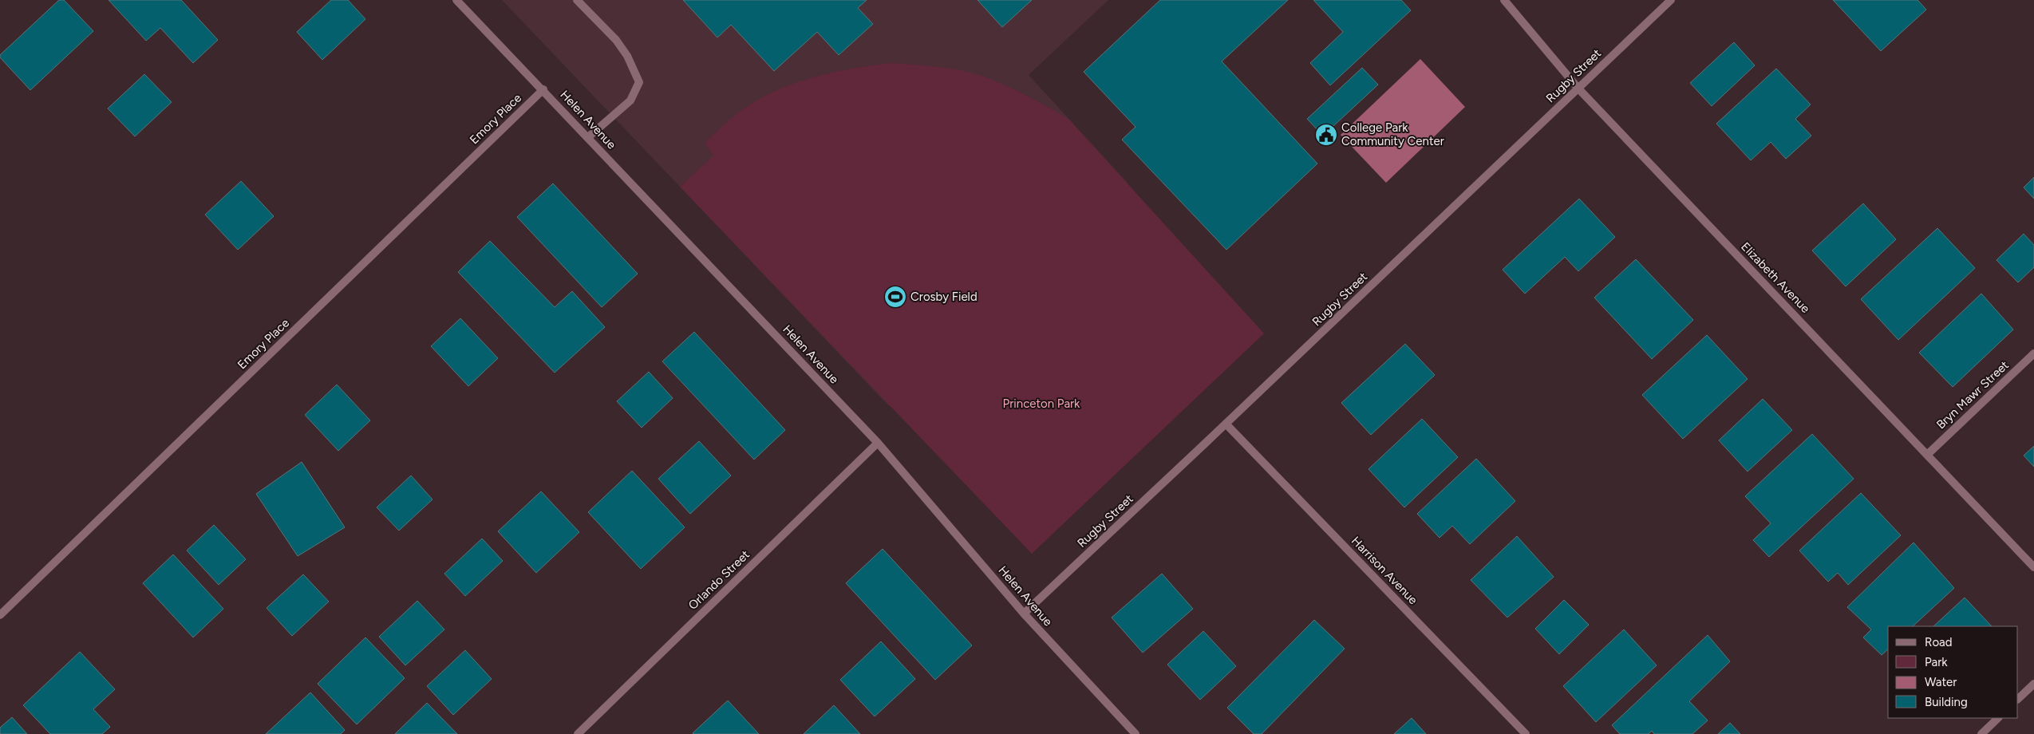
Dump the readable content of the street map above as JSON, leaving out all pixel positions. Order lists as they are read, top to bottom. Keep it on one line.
{"streets":{"street":["Rugby Street","Emory Place","Helen Avenue","Elizabeth Avenue","Bryn Mawr Street","Harrison Avenue","Orlando Street"]},"crossings":[["Rugby Street","Helen Avenue"],["Rugby Street","Elizabeth Avenue"],["Rugby Street","Harrison Avenue"],["Emory Place","Helen Avenue"],["Helen Avenue","Orlando Street"],["Elizabeth Avenue","Bryn Mawr Street"]],"parks":["Princeton Park"],"places":{"public building":["College Park Community Center"],"sports":["Crosby Field"]},"legend":["Road","Park","Water","Building"]}
